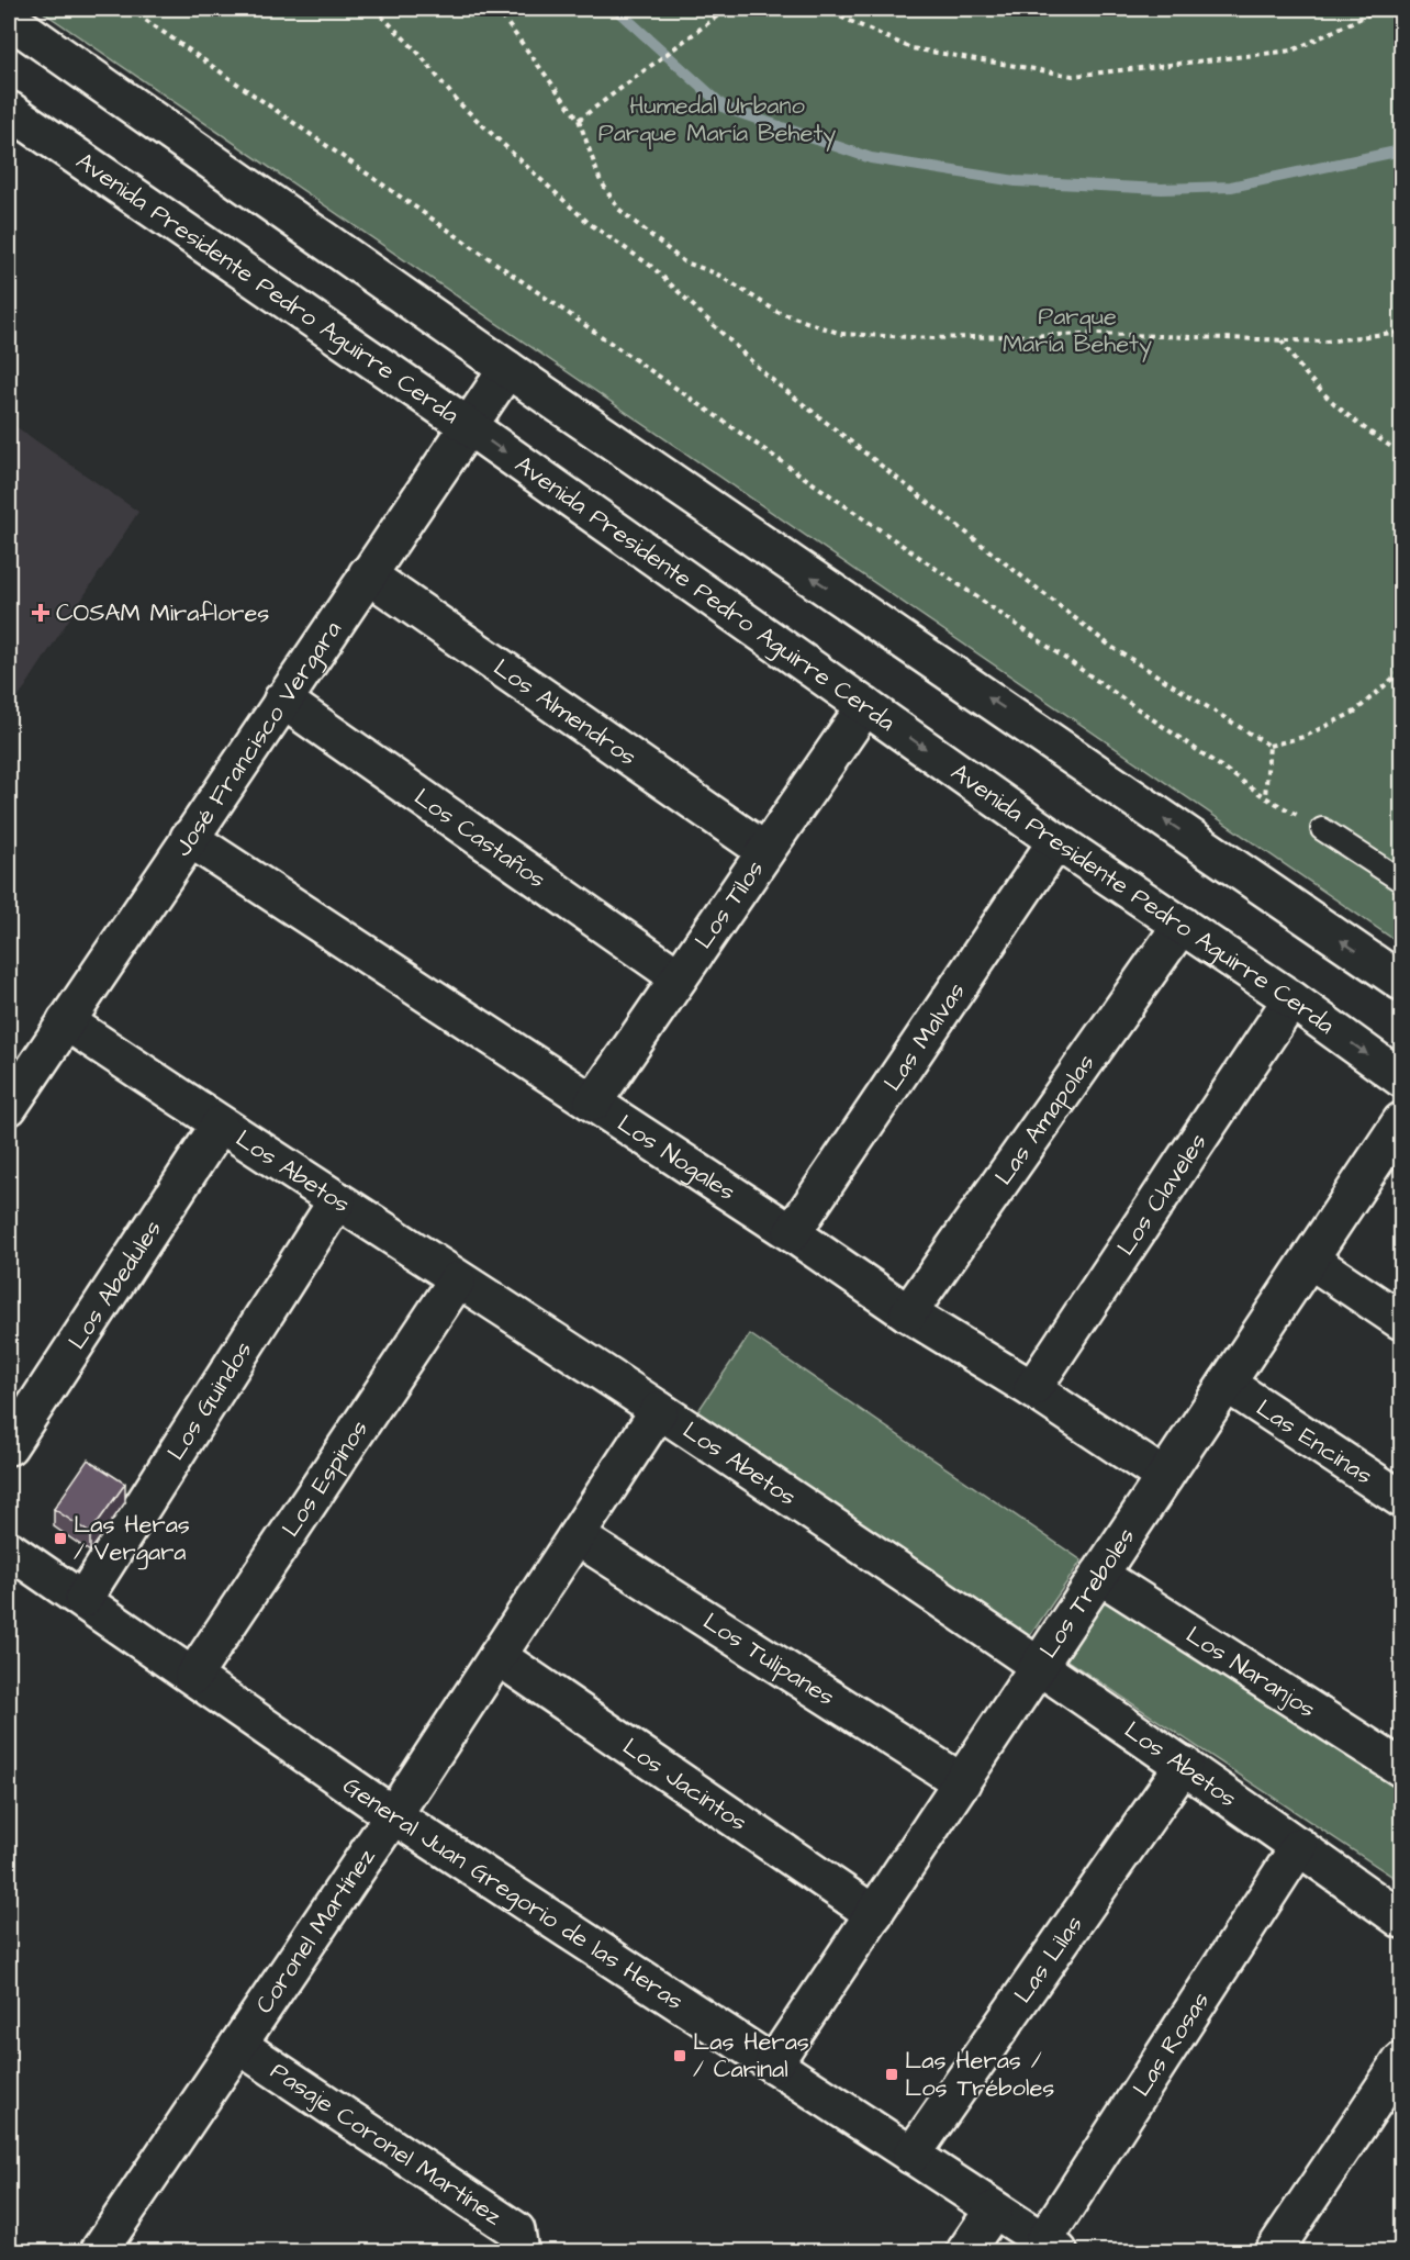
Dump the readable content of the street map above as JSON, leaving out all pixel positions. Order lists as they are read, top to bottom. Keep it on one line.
{"streets":{"street":["Avenida Presidente Pedro Aguirre Cerda","Los Almendros","José Francisco Vergara","Los Castaños","Los Tilos","Las Malvas","Las Amapolas","Los Nogales","Los Abetos","Los Claveles","Los Abedules","Los Guindos","Las Encinas","Los Espinos","Los Treboles","Los Tulipanes","Los Naranjos","Los Jacintos","General Juan Gregorio de las Heras","Coronel Martínez","Las Lilas","Las Rosas","Pasaje Coronel Martínez"]},"crossings":[["Avenida Presidente Pedro Aguirre Cerda","José Francisco Vergara"],["Avenida Presidente Pedro Aguirre Cerda","Los Tilos"],["Avenida Presidente Pedro Aguirre Cerda","Las Malvas"],["Avenida Presidente Pedro Aguirre Cerda","Las Amapolas"],["Avenida Presidente Pedro Aguirre Cerda","Los Claveles"],["Los Almendros","José Francisco Vergara"],["Los Almendros","Los Tilos"],["José Francisco Vergara","Los Castaños"],["José Francisco Vergara","Los Nogales"],["José Francisco Vergara","Los Abetos"],["Los Castaños","Los Tilos"],["Los Tilos","Los Nogales"],["Las Malvas","Los Nogales"],["Las Amapolas","Los Nogales"],["Los Nogales","Los Claveles"],["Los Nogales","Los Treboles"],["Los Abetos","Los Abedules"],["Los Abetos","Los Guindos"],["Los Abetos","Los Espinos"],["Los Abetos","Los Treboles"],["Los Abetos","Coronel Martínez"],["Los Abetos","Las Lilas"],["Los Abetos","Las Rosas"],["Los Guindos","General Juan Gregorio de las Heras"],["Las Encinas","Los Treboles"],["Los Espinos","General Juan Gregorio de las Heras"],["Los Treboles","Los Tulipanes"],["Los Treboles","Los Naranjos"],["Los Treboles","Los Jacintos"],["Los Treboles","General Juan Gregorio de las Heras"],["Los Tulipanes","Coronel Martínez"],["Los Jacintos","Coronel Martínez"],["General Juan Gregorio de las Heras","Coronel Martínez"],["General Juan Gregorio de las Heras","Las Lilas"],["General Juan Gregorio de las Heras","Las Rosas"],["Coronel Martínez","Pasaje Coronel Martínez"]],"parks":["Humedal Urbano Parque María Behety","Parque María Behety"],"places":{"health":["COSAM Miraflores"],"transit":["Las Heras / Vergara","Las Heras / Carinal","Las Heras / Los Tréboles"]}}
